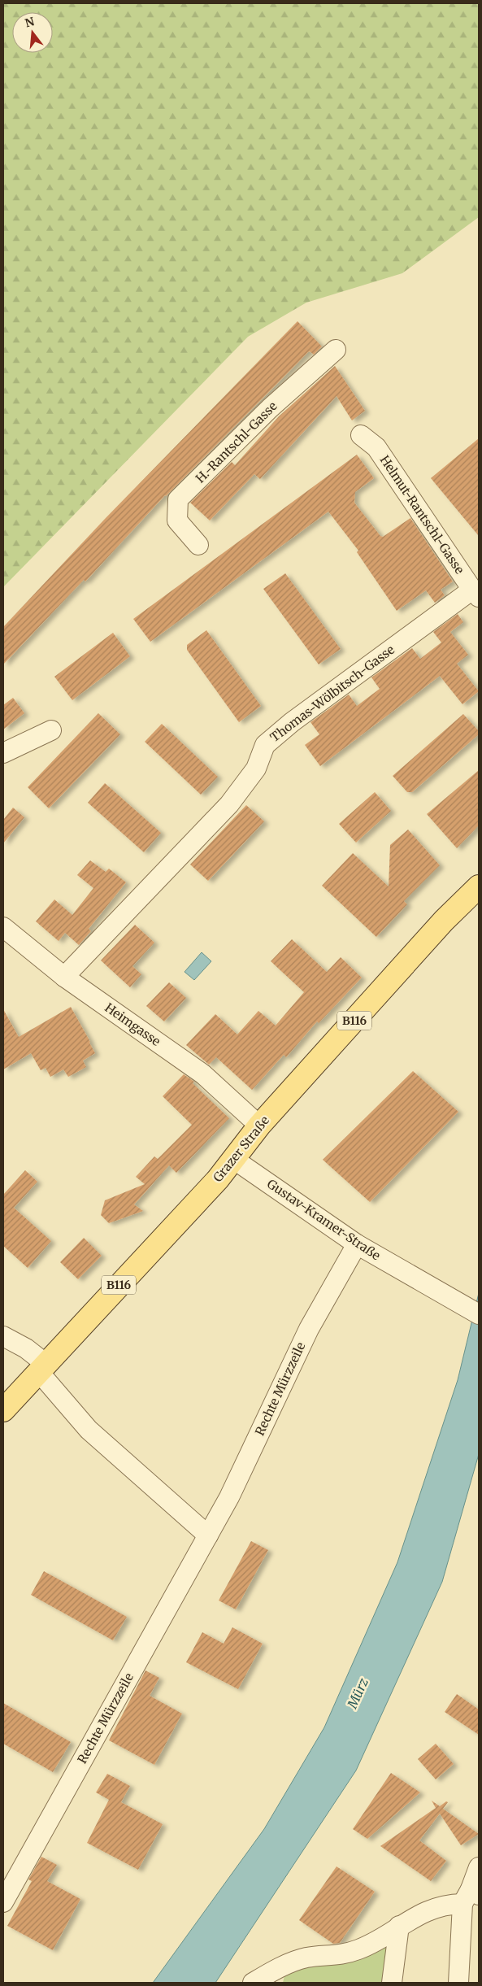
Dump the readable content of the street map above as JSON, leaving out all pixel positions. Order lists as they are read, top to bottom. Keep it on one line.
{"streets":{"main road":["B116","Grazer Straße"],"street":["H.-Rantschl-Gasse","Helmut-Rantschl-Gasse","Thomas-Wölbitsch-Gasse","Heimgasse","Gustav-Kramer-Straße","Rechte Mürzzeile"]},"crossings":[["Helmut-Rantschl-Gasse","Thomas-Wölbitsch-Gasse"],["Thomas-Wölbitsch-Gasse","Heimgasse"],["Heimgasse","Grazer Straße"],["Grazer Straße","Gustav-Kramer-Straße"],["Gustav-Kramer-Straße","Rechte Mürzzeile"]],"water":["Mürz"],"north":"top"}
